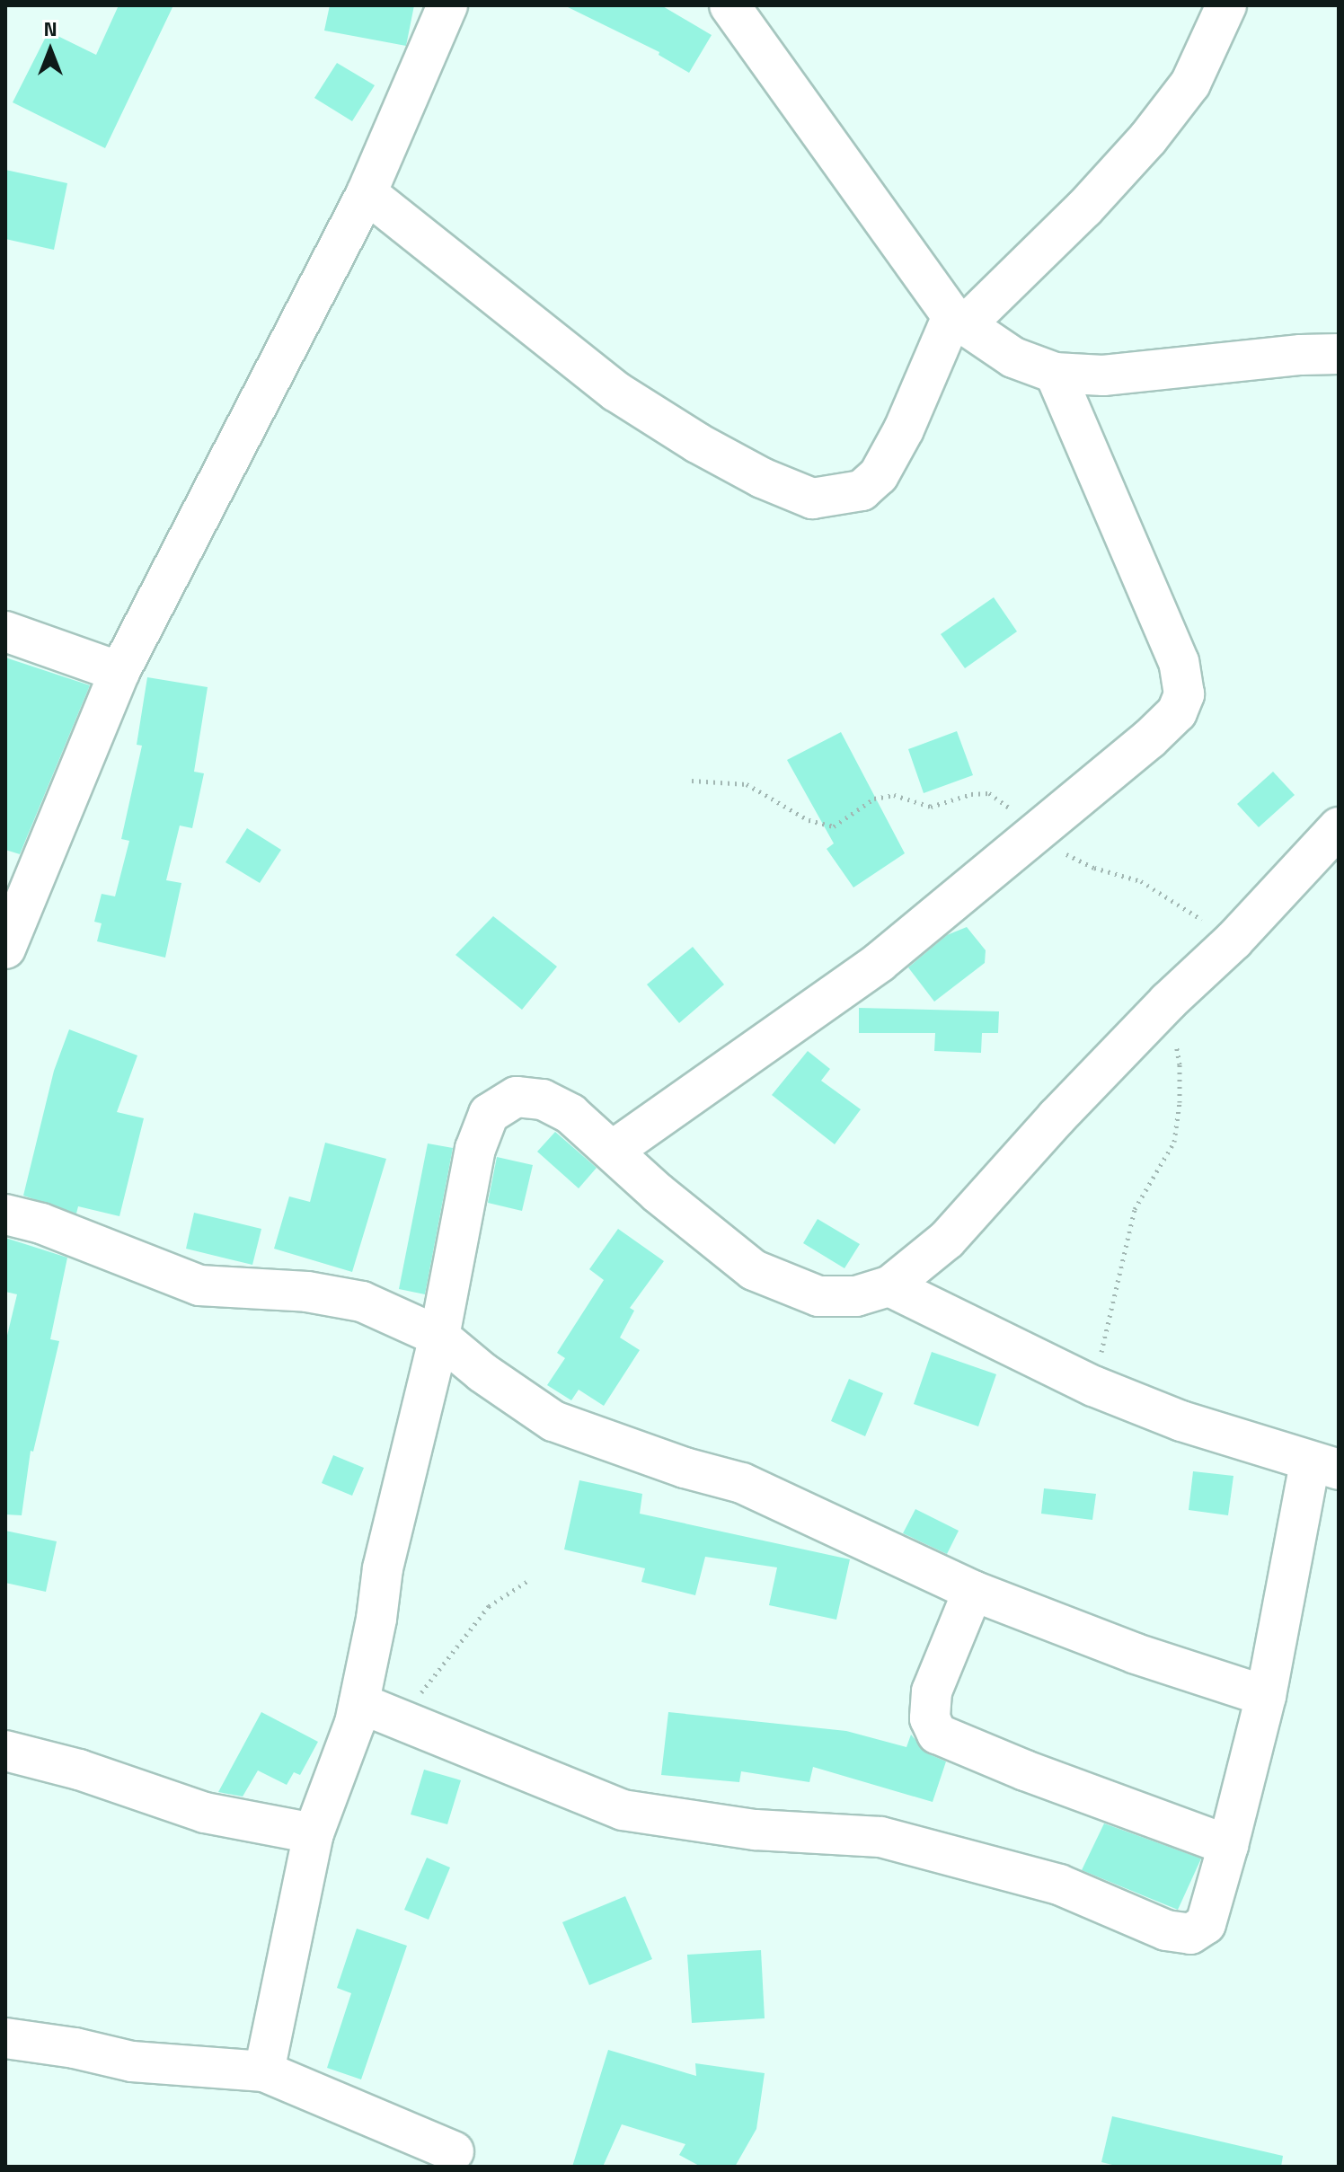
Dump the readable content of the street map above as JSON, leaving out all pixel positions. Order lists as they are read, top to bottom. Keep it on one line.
{"north":"top"}
